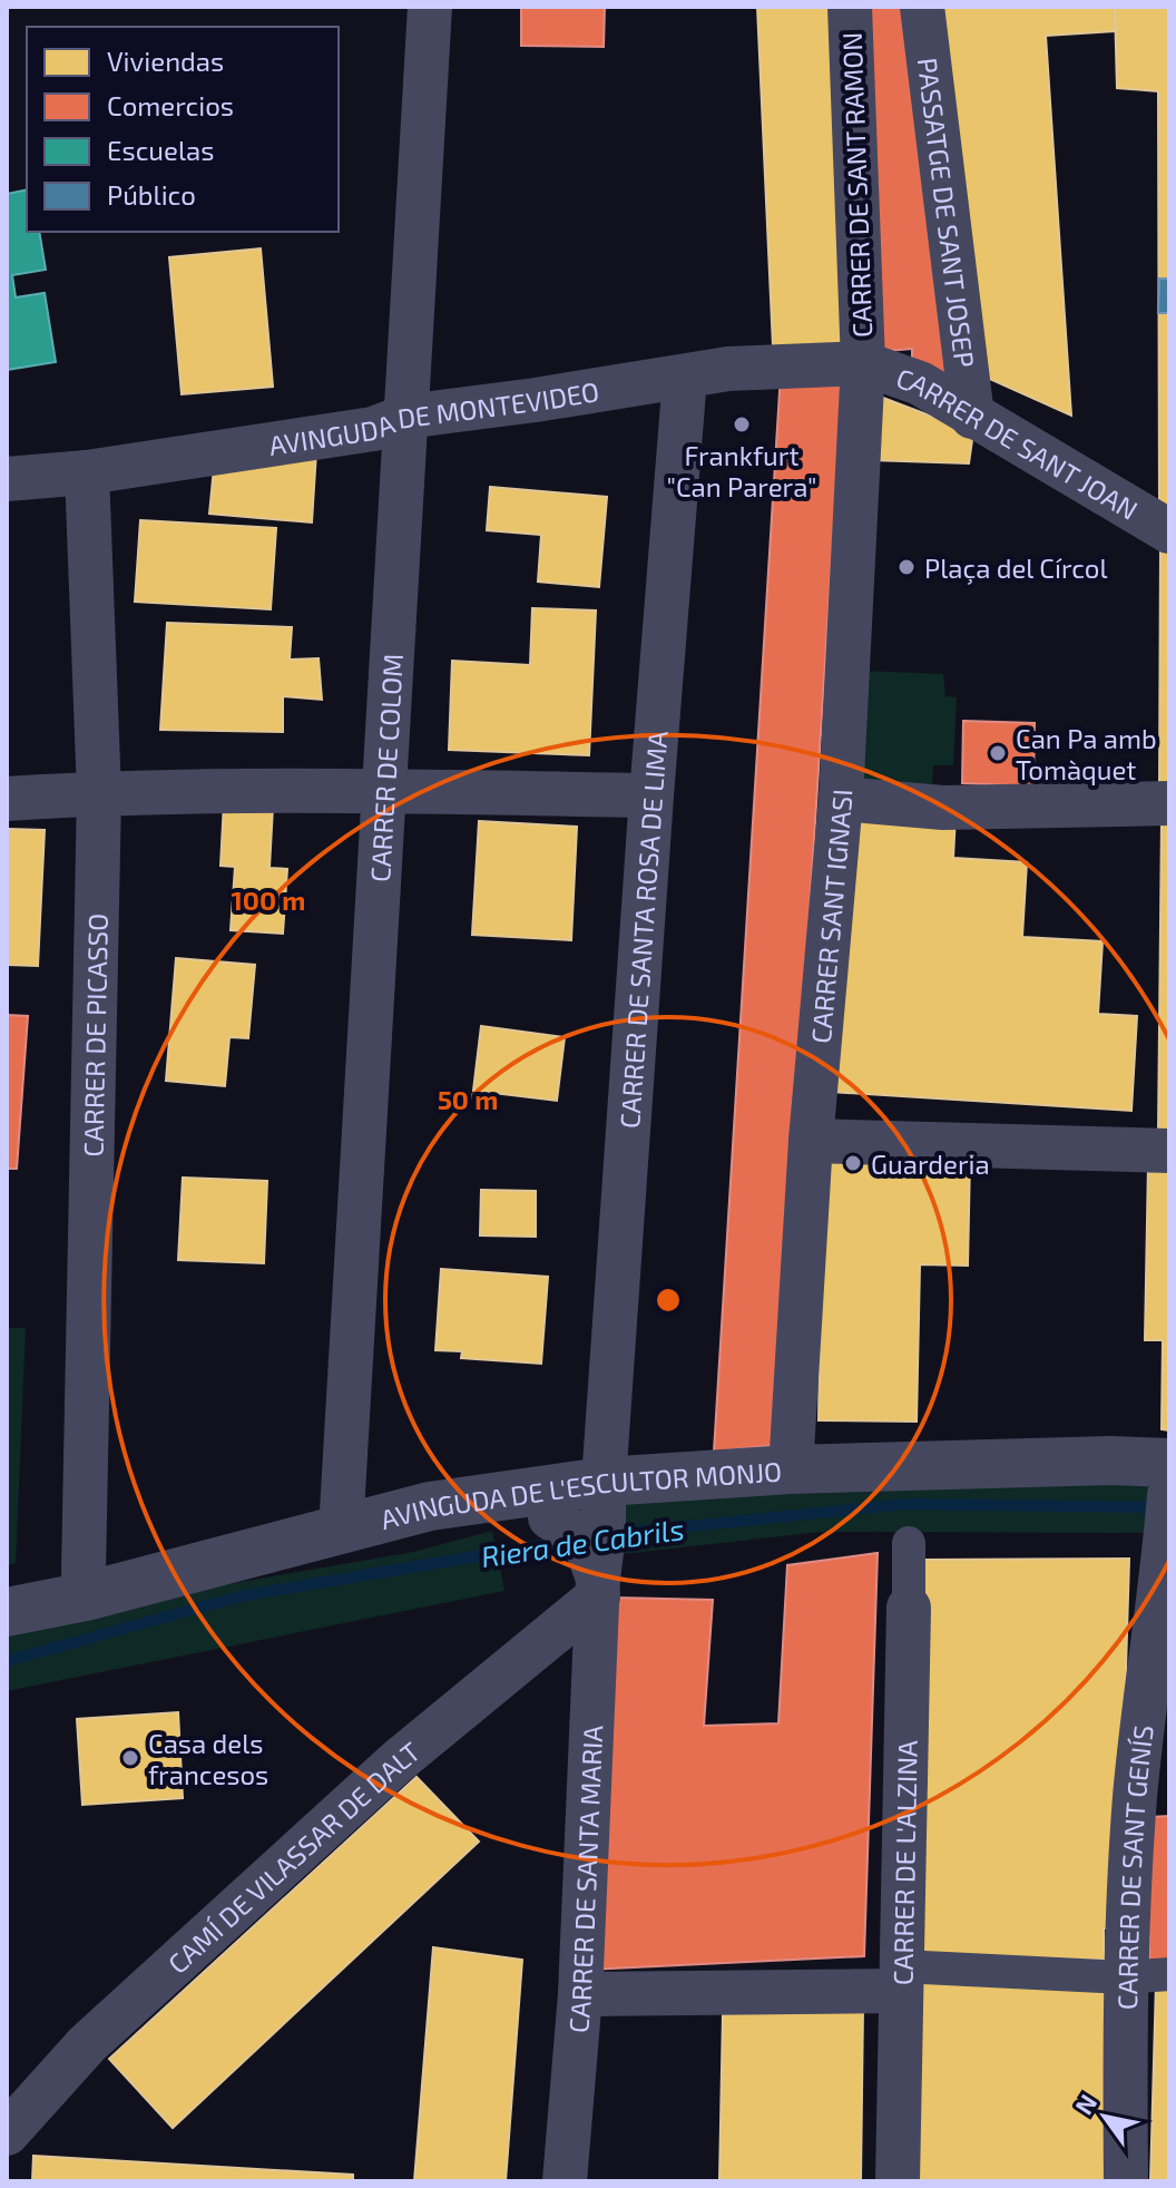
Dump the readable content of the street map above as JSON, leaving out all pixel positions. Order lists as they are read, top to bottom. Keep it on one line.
{"streets":{"street":["CARRER DE SANT RAMON","PASSATGE DE SANT JOSEP","AVINGUDA DE MONTEVIDEO","CARRER DE SANT JOAN","CARRER DE COLOM","CARRER SANT IGNASI","CARRER DE SANTA ROSA DE LIMA","CARRER DE PICASSO","AVINGUDA DE L'ESCULTOR MONJO","CAMÍ DE VILASSAR DE DALT","CARRER DE L'ALZINA","CARRER DE SANT GENÍS","CARRER DE SANTA MARIA"]},"crossings":[["CARRER DE SANT RAMON","AVINGUDA DE MONTEVIDEO"],["CARRER DE SANT RAMON","CARRER DE SANT JOAN"],["CARRER DE SANT RAMON","CARRER SANT IGNASI"],["PASSATGE DE SANT JOSEP","CARRER DE SANT JOAN"],["AVINGUDA DE MONTEVIDEO","CARRER DE SANT JOAN"],["AVINGUDA DE MONTEVIDEO","CARRER DE COLOM"],["AVINGUDA DE MONTEVIDEO","CARRER SANT IGNASI"],["AVINGUDA DE MONTEVIDEO","CARRER DE SANTA ROSA DE LIMA"],["AVINGUDA DE MONTEVIDEO","CARRER DE PICASSO"],["CARRER DE SANT JOAN","CARRER SANT IGNASI"],["CARRER DE COLOM","AVINGUDA DE L'ESCULTOR MONJO"],["CARRER SANT IGNASI","AVINGUDA DE L'ESCULTOR MONJO"],["CARRER DE SANTA ROSA DE LIMA","AVINGUDA DE L'ESCULTOR MONJO"],["CARRER DE SANTA ROSA DE LIMA","CARRER DE SANTA MARIA"],["CARRER DE PICASSO","AVINGUDA DE L'ESCULTOR MONJO"],["AVINGUDA DE L'ESCULTOR MONJO","CARRER DE SANTA MARIA"],["CAMÍ DE VILASSAR DE DALT","CARRER DE SANTA MARIA"]],"water":["Riera de Cabrils"],"places":["Frankfurt \"Can Parera\"","Plaça del Círcol","Can Pa amb Tomàquet","Guarderia","Casa dels francesos"],"legend":["Viviendas","Comercios","Escuelas","Público"],"north":"top left","rings":["100 m","50 m"]}
